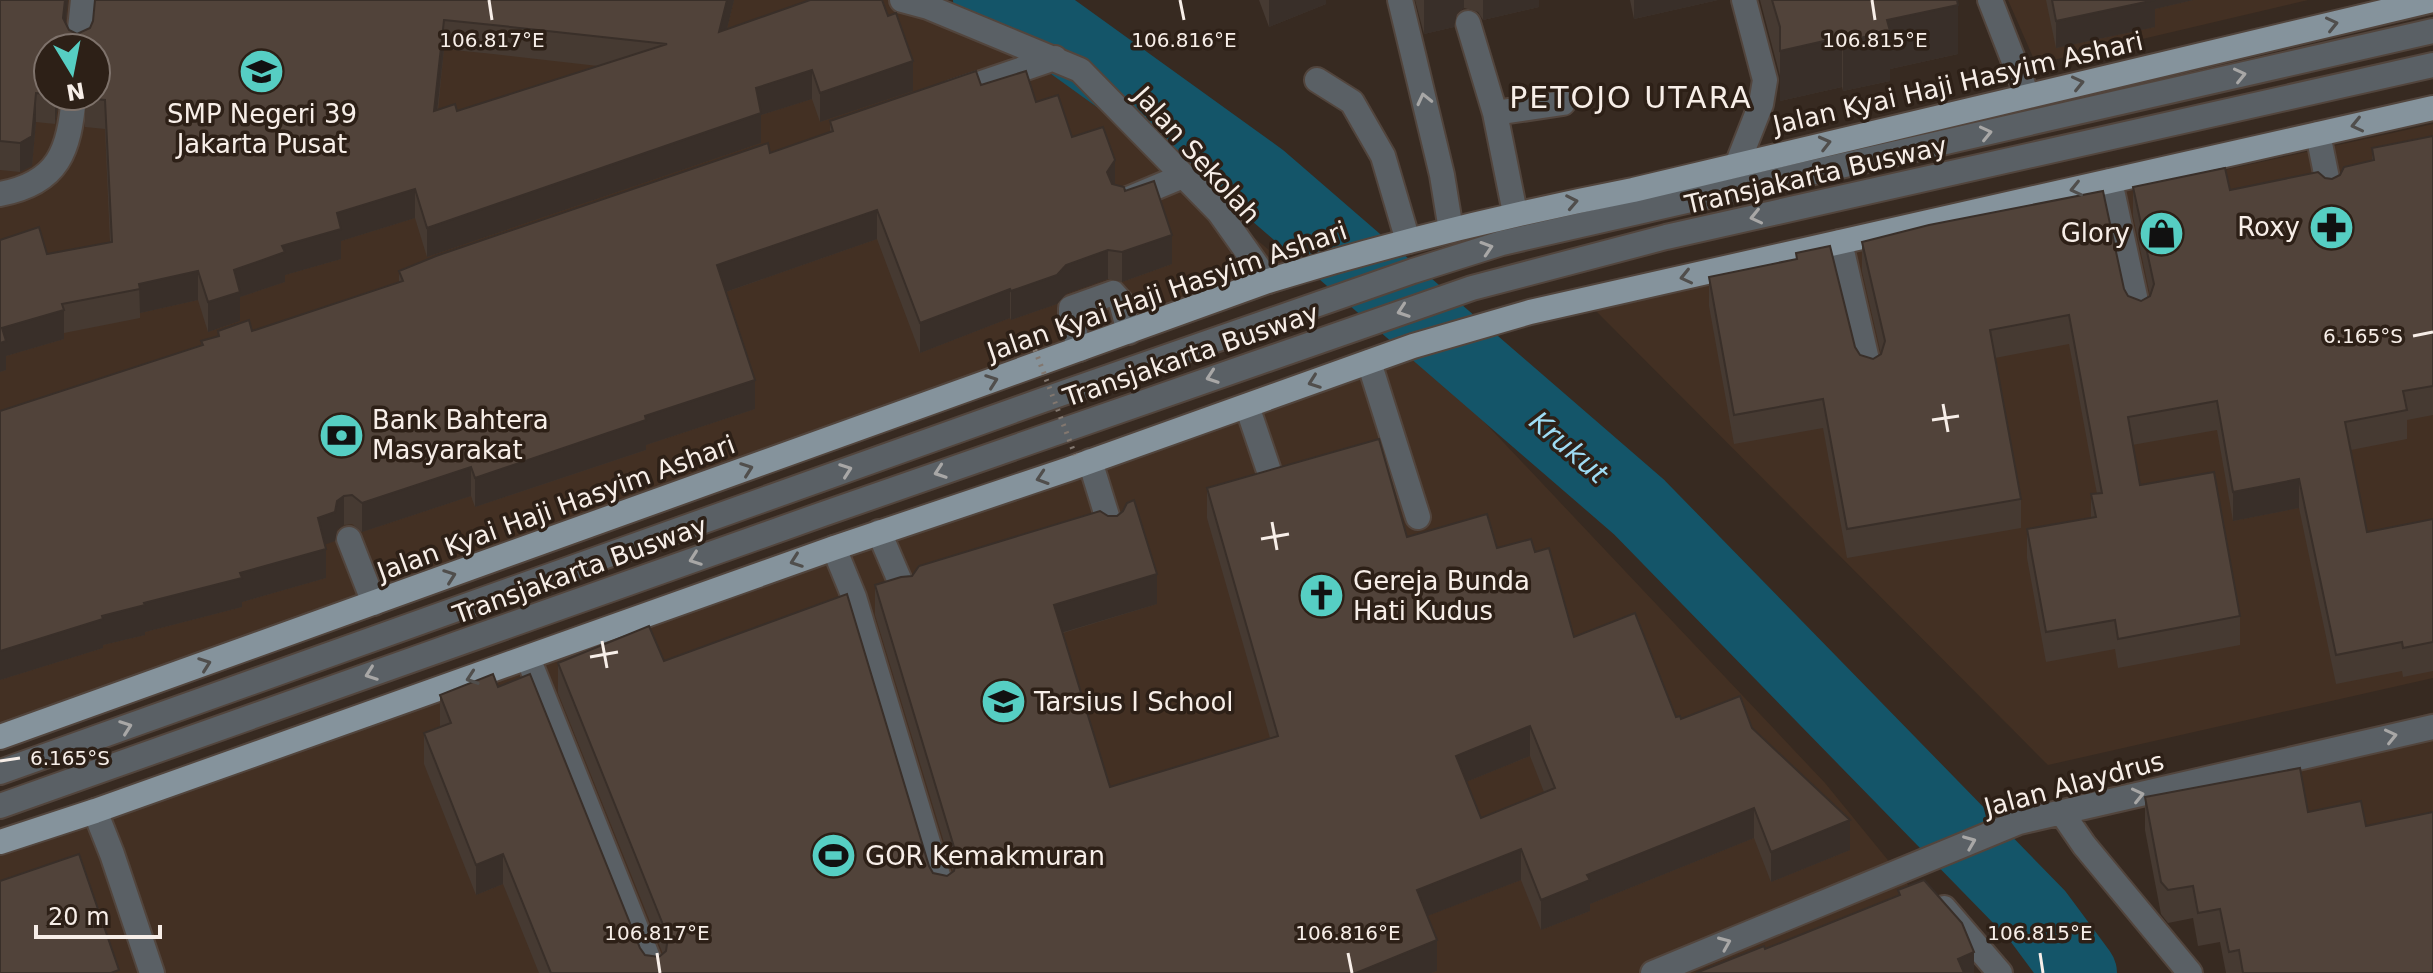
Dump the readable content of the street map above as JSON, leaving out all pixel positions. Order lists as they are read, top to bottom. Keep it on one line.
{"streets":{"main road":["Jalan Kyai Haji Hasyim Ashari"],"street":["Jalan Sekolah","Transjakarta Busway","Jalan Alaydrus"]},"crossings":[["Jalan Kyai Haji Hasyim Ashari","Jalan Sekolah"]],"one_way":["Jalan Alaydrus"],"districts":["PETOJO UTARA"],"water":["Krukut"],"places":{"school or university":["SMP Negeri 39 Jakarta Pusat","Tarsius I School"],"pharmacy":["Roxy"],"shop":["Glory"],"bank":["Bank Bahtera Masyarakat"],"church":["Gereja Bunda Hati Kudus"],"sports":["GOR Kemakmuran"]},"scale_bar":"20 m","north":"bottom","coordinates":["106.817°E","106.816°E","106.815°E","6.165°S"]}
